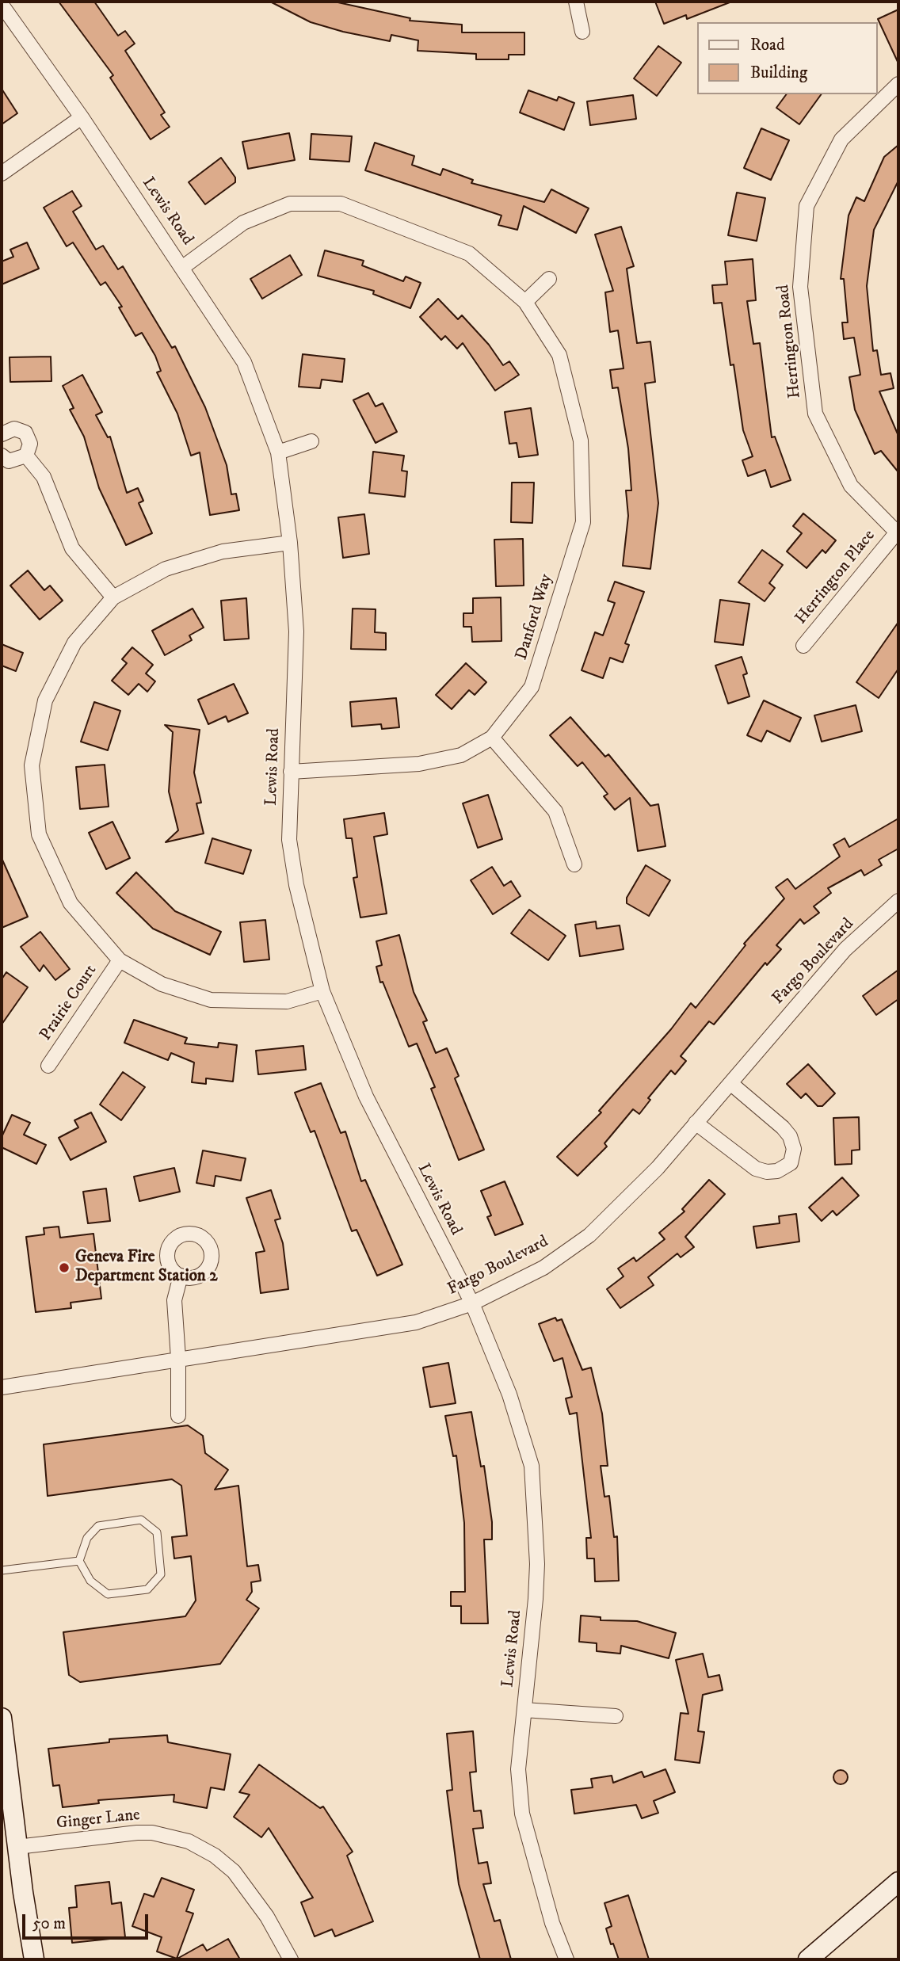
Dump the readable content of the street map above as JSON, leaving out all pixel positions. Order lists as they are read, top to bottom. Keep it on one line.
{"streets":{"street":["Lewis Road","Herrington Road","Herrington Place","Danford Way","Fargo Boulevard","Prairie Court","Ginger Lane"]},"crossings":[["Lewis Road","Danford Way"],["Lewis Road","Fargo Boulevard"],["Herrington Road","Herrington Place"]],"places":["Geneva Fire Department Station 2"],"legend":["Road","Building"],"scale_bar":"50 m"}
